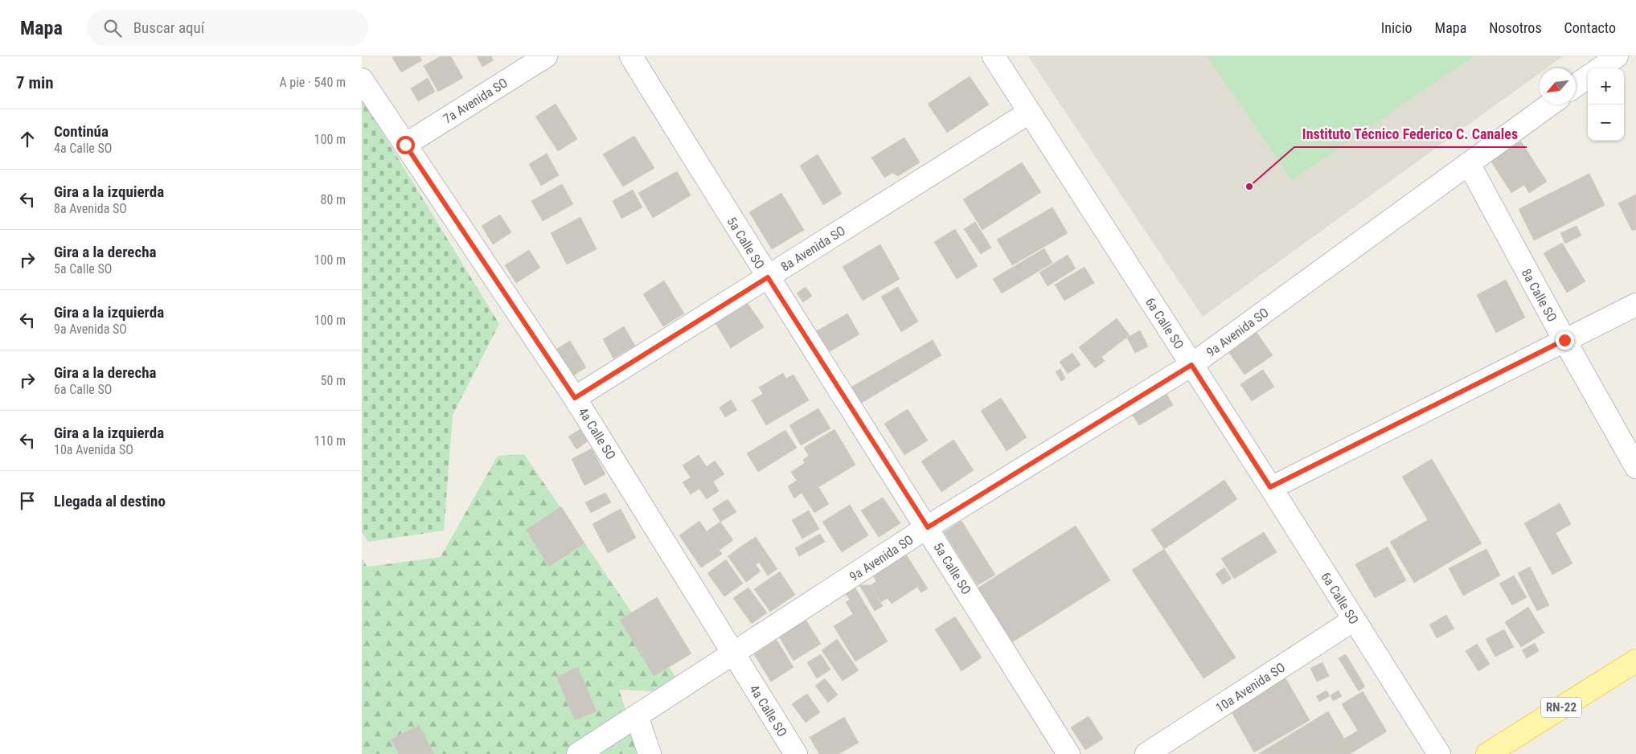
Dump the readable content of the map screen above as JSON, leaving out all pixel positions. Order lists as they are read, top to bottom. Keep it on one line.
{"streets":{"main road":["RN-22"],"street":["7a Avenida SO","5a Calle SO","8a Avenida SO","8a Calle SO","6a Calle SO","9a Avenida SO","4a Calle SO","10a Avenida SO"]},"crossings":[["7a Avenida SO","4a Calle SO"],["5a Calle SO","8a Avenida SO"],["5a Calle SO","9a Avenida SO"],["8a Avenida SO","6a Calle SO"],["8a Avenida SO","4a Calle SO"],["8a Calle SO","9a Avenida SO"],["6a Calle SO","9a Avenida SO"],["6a Calle SO","10a Avenida SO"],["9a Avenida SO","4a Calle SO"]],"places":["Instituto Técnico Federico C. Canales"],"north":"bottom left","page":{"header":"Mapa","search":"Buscar aquí","nav":["Inicio","Mapa","Nosotros","Contacto"],"heading":["7 min","A pie · 540 m"],"map_buttons":["+","−"],"list":[["Continúa","4a Calle SO","100 m"],["Gira a la izquierda","8a Avenida SO","80 m"],["Gira a la derecha","5a Calle SO","100 m"],["Gira a la izquierda","9a Avenida SO","100 m"],["Gira a la derecha","6a Calle SO","50 m"],["Gira a la izquierda","10a Avenida SO","110 m"],"Llegada al destino"]}}
